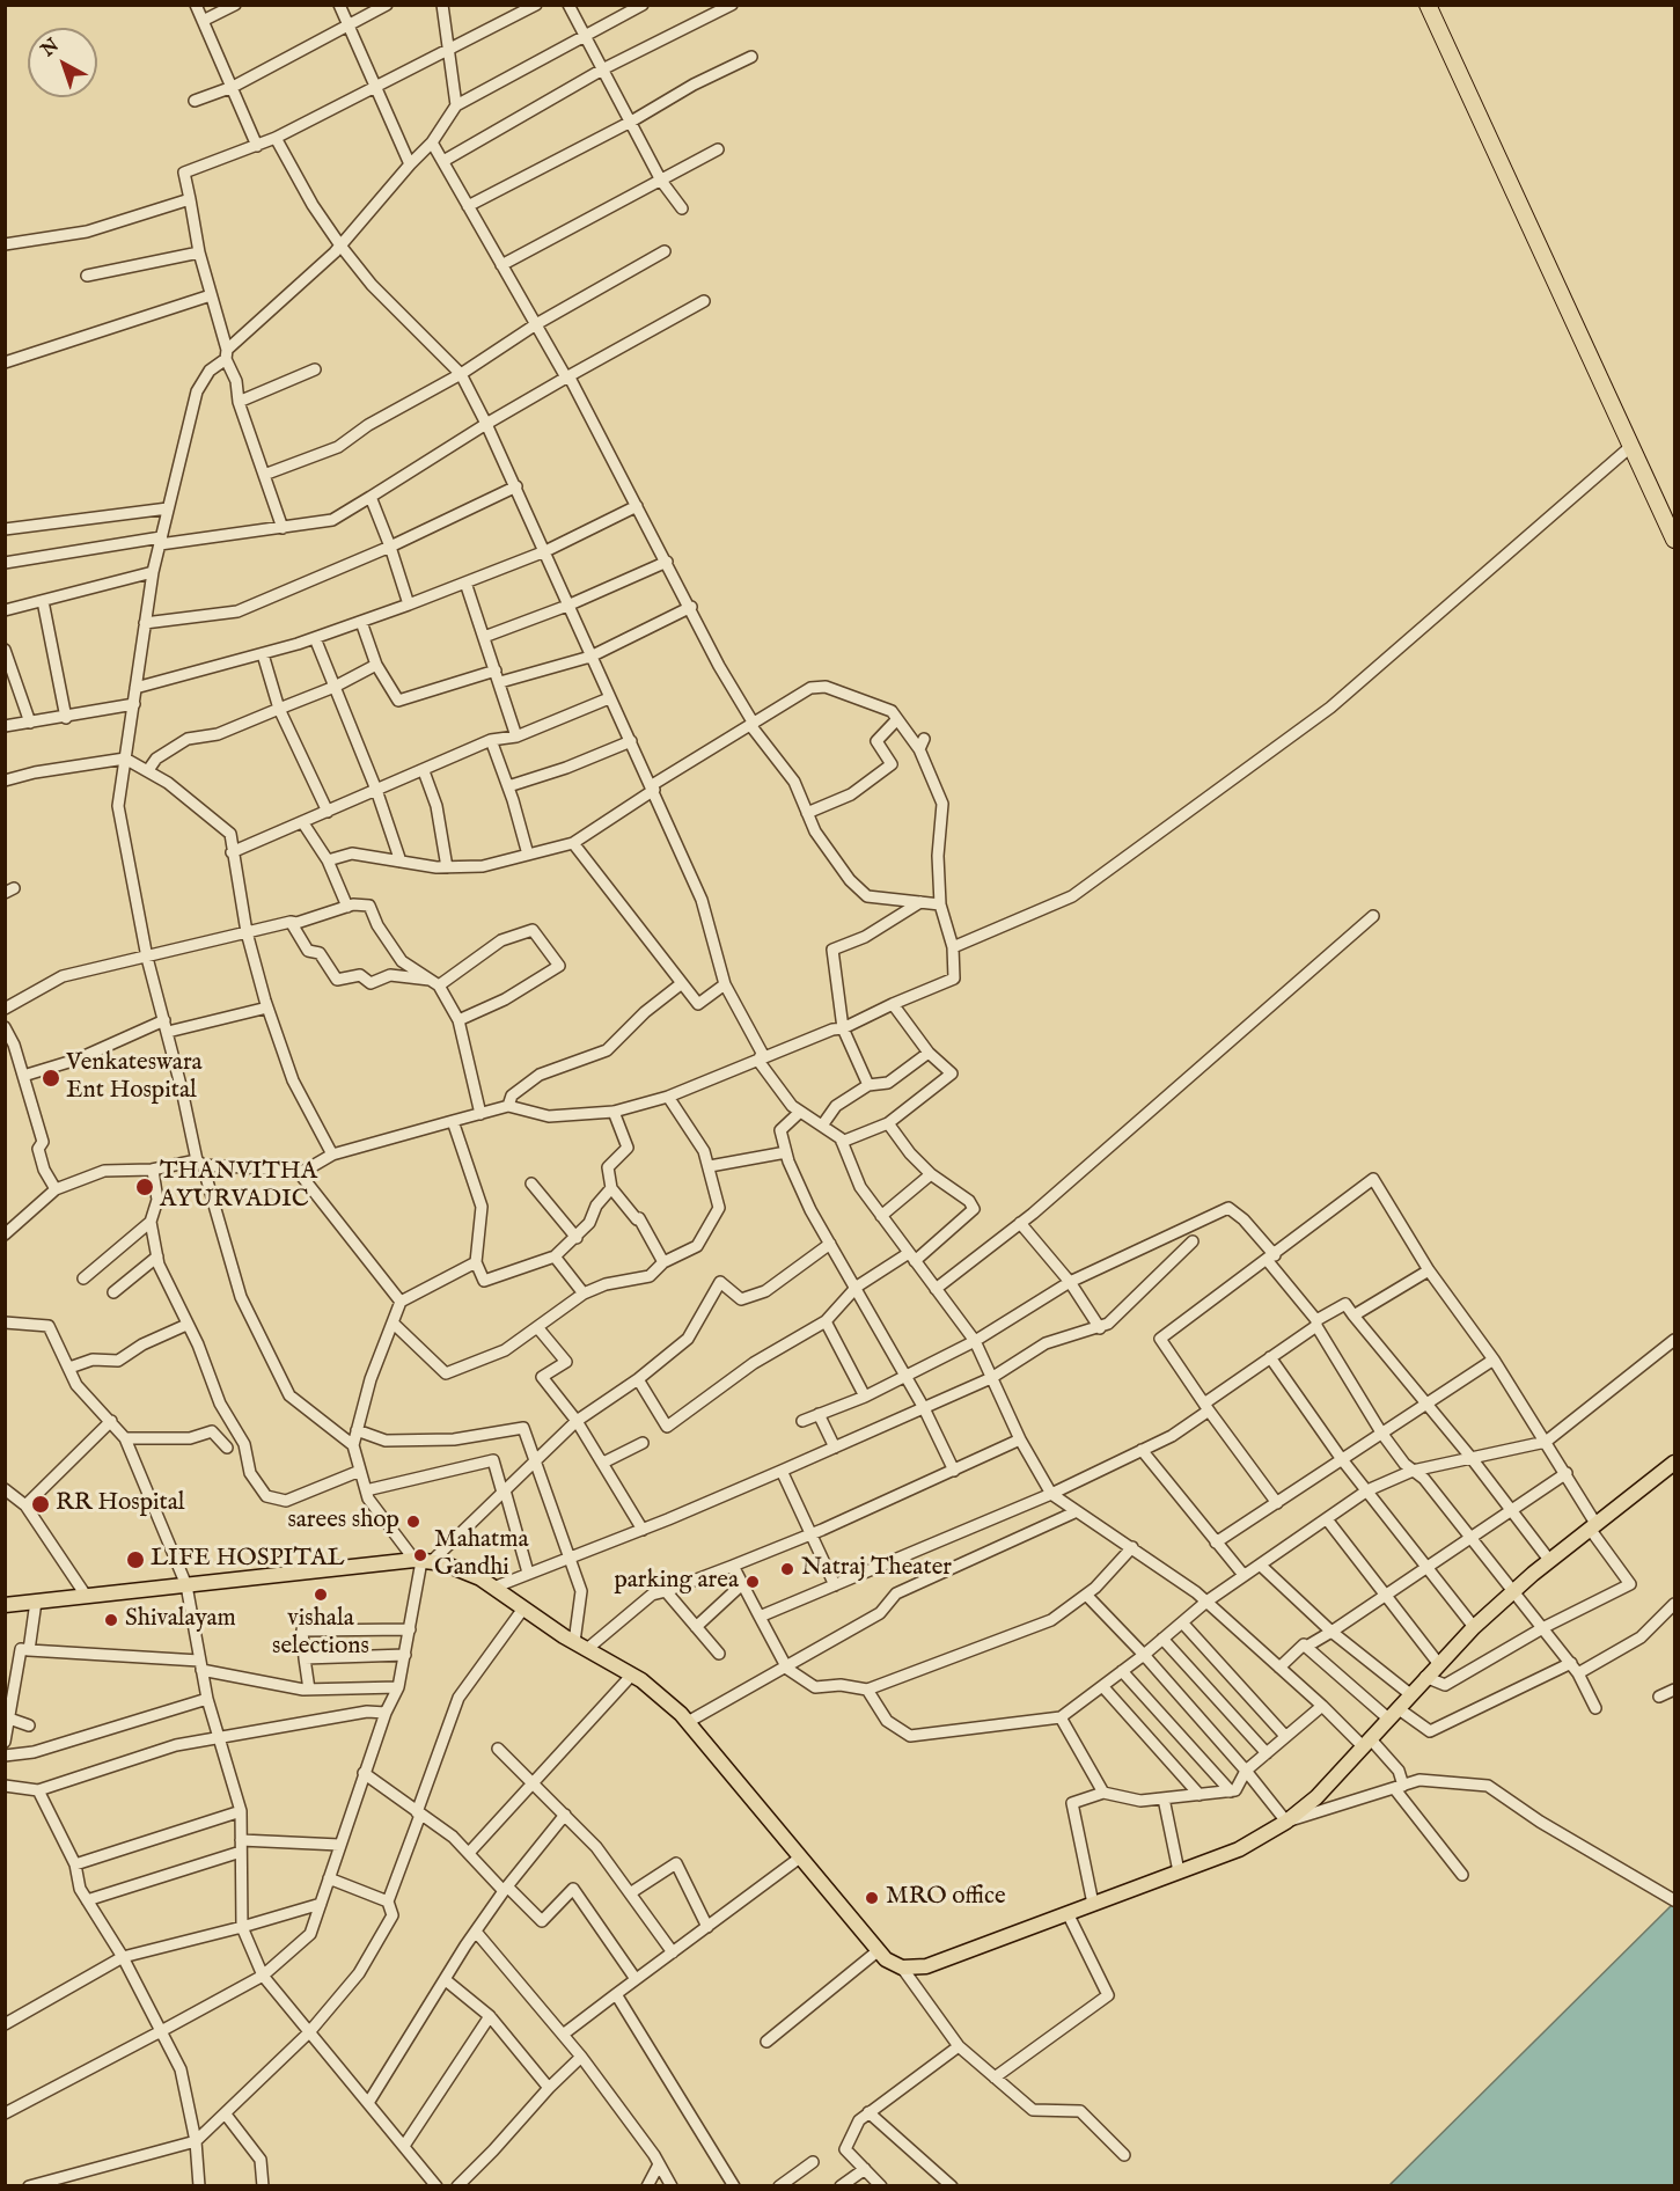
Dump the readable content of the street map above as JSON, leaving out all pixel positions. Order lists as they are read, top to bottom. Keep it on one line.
{"places":["Venkateswara Ent Hospital","THANVITHA AYURVADIC","RR Hospital","sarees shop","Mahatma Gandhi","LIFE HOSPITAL","Natraj Theater","parking area","vishala selections","Shivalayam","MRO office"],"north":"top left"}
